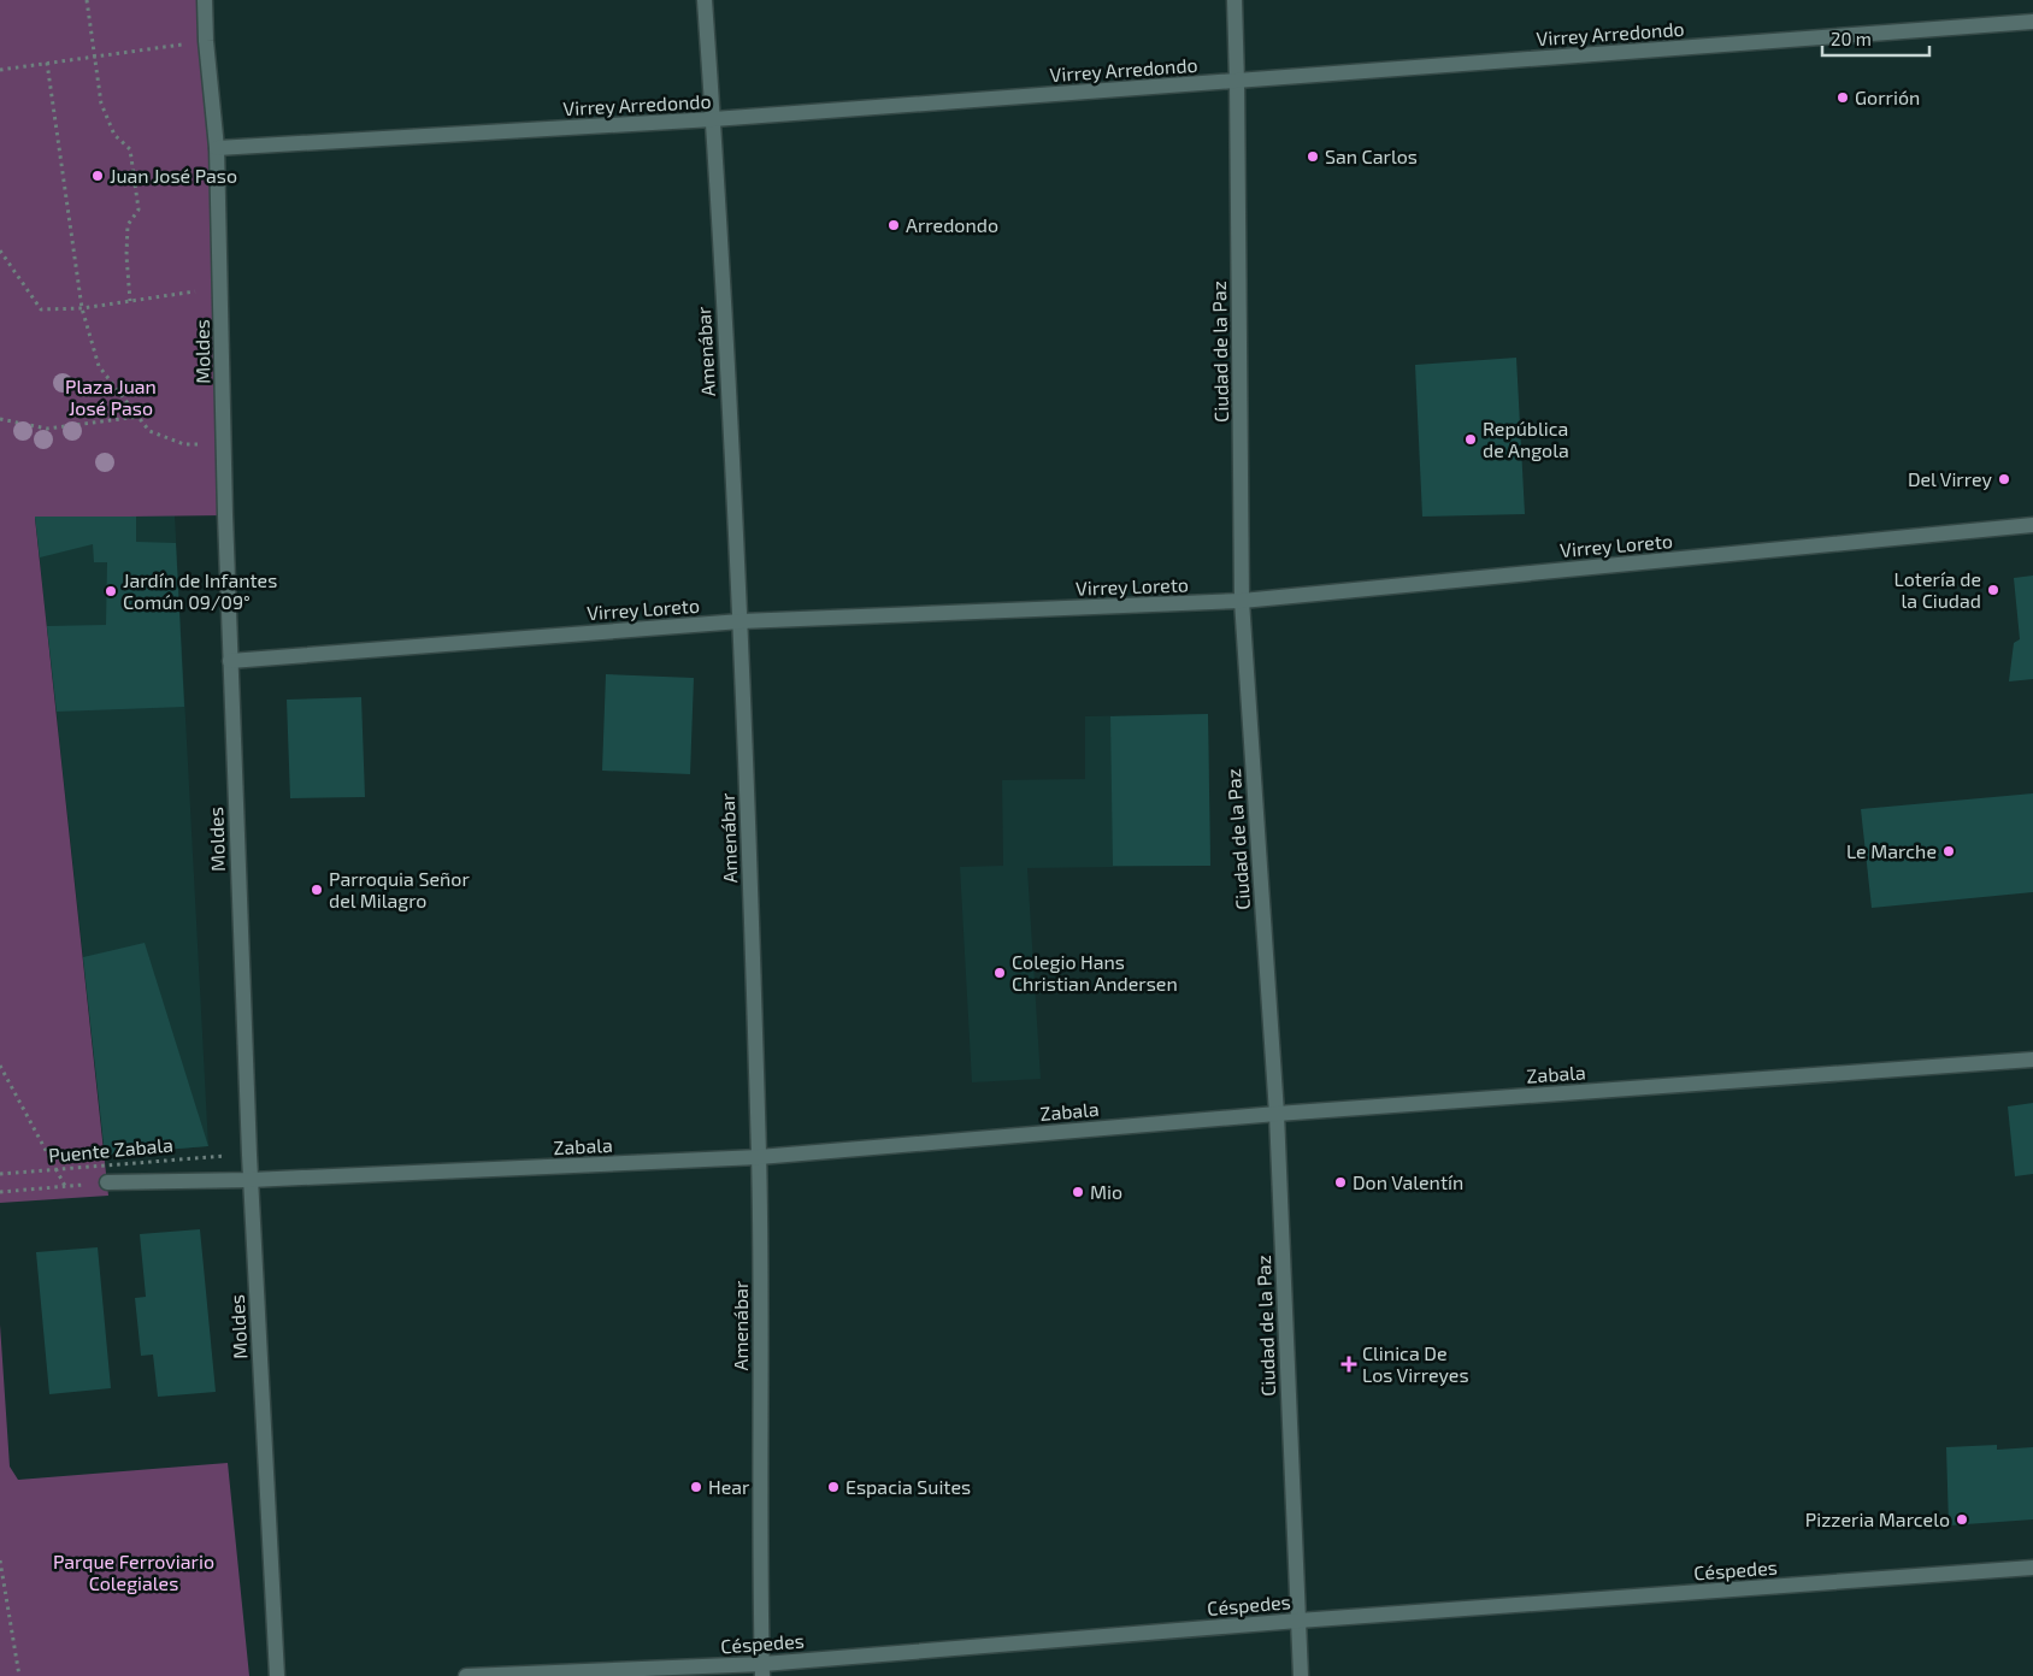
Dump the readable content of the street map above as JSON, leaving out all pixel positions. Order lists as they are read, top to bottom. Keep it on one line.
{"streets":{"street":["Virrey Arredondo","Moldes","Amenábar","Ciudad de la Paz","Virrey Loreto","Zabala","Céspedes"],"path":["Puente Zabala"]},"crossings":[["Virrey Arredondo","Moldes"],["Virrey Arredondo","Amenábar"],["Virrey Arredondo","Ciudad de la Paz"],["Moldes","Virrey Loreto"],["Moldes","Zabala"],["Amenábar","Virrey Loreto"],["Amenábar","Zabala"],["Amenábar","Céspedes"],["Ciudad de la Paz","Virrey Loreto"],["Ciudad de la Paz","Zabala"],["Ciudad de la Paz","Céspedes"]],"parks":["Plaza Juan José Paso","Parque Ferroviario Colegiales"],"places":{"other":["Gorrión","San Carlos","Juan José Paso","Arredondo","República de Angola","Del Virrey","Lotería de la Ciudad","Jardín de Infantes Común 09/09°","Le Marche","Parroquia Señor del Milagro","Colegio Hans Christian Andersen","Don Valentín","Mio","Hear","Espacia Suites","Pizzeria Marcelo"],"health":["Clinica De Los Virreyes"]},"scale_bar":"20 m"}
